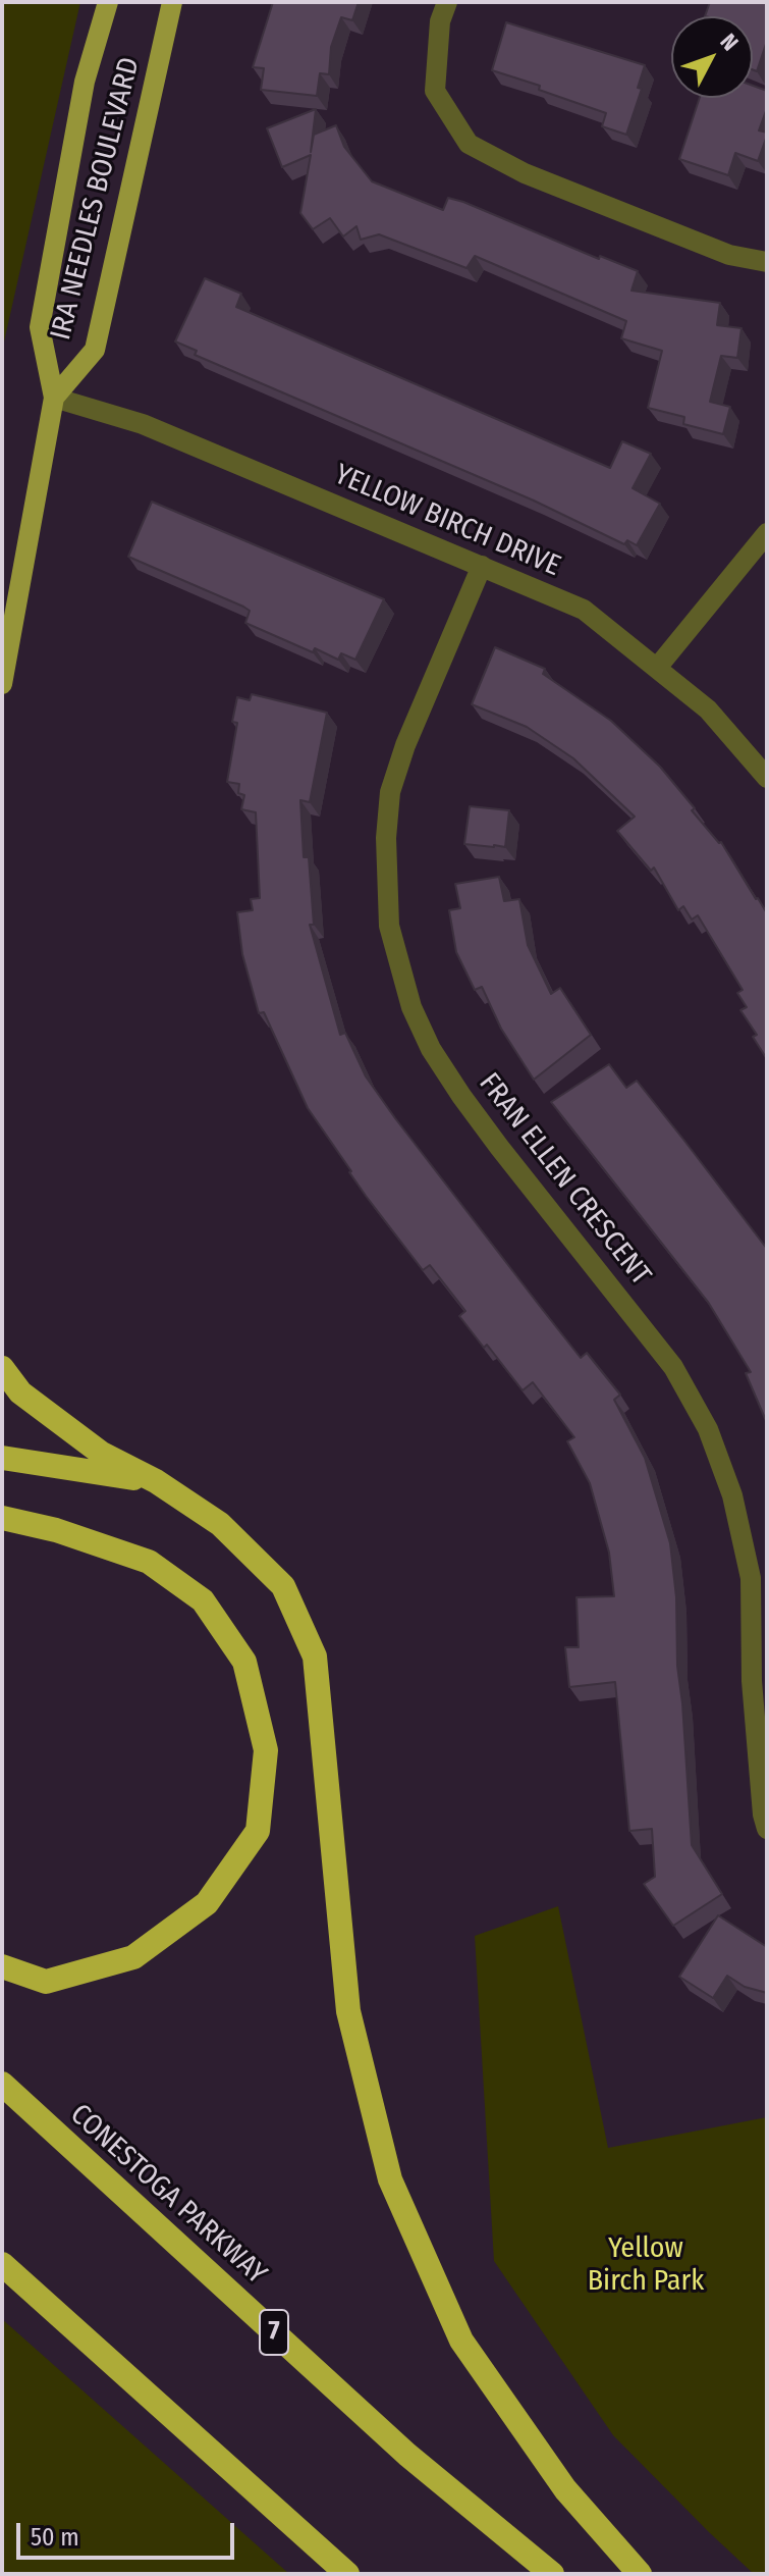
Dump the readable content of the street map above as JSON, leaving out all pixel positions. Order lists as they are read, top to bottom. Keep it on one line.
{"streets":{"highway":["CONESTOGA PARKWAY","7"],"main road":["IRA NEEDLES BOULEVARD"],"street":["YELLOW BIRCH DRIVE","FRAN ELLEN CRESCENT"]},"crossings":[["IRA NEEDLES BOULEVARD","YELLOW BIRCH DRIVE"],["YELLOW BIRCH DRIVE","FRAN ELLEN CRESCENT"]],"parks":["Yellow Birch Park"],"scale_bar":"50 m","north":"top right"}
